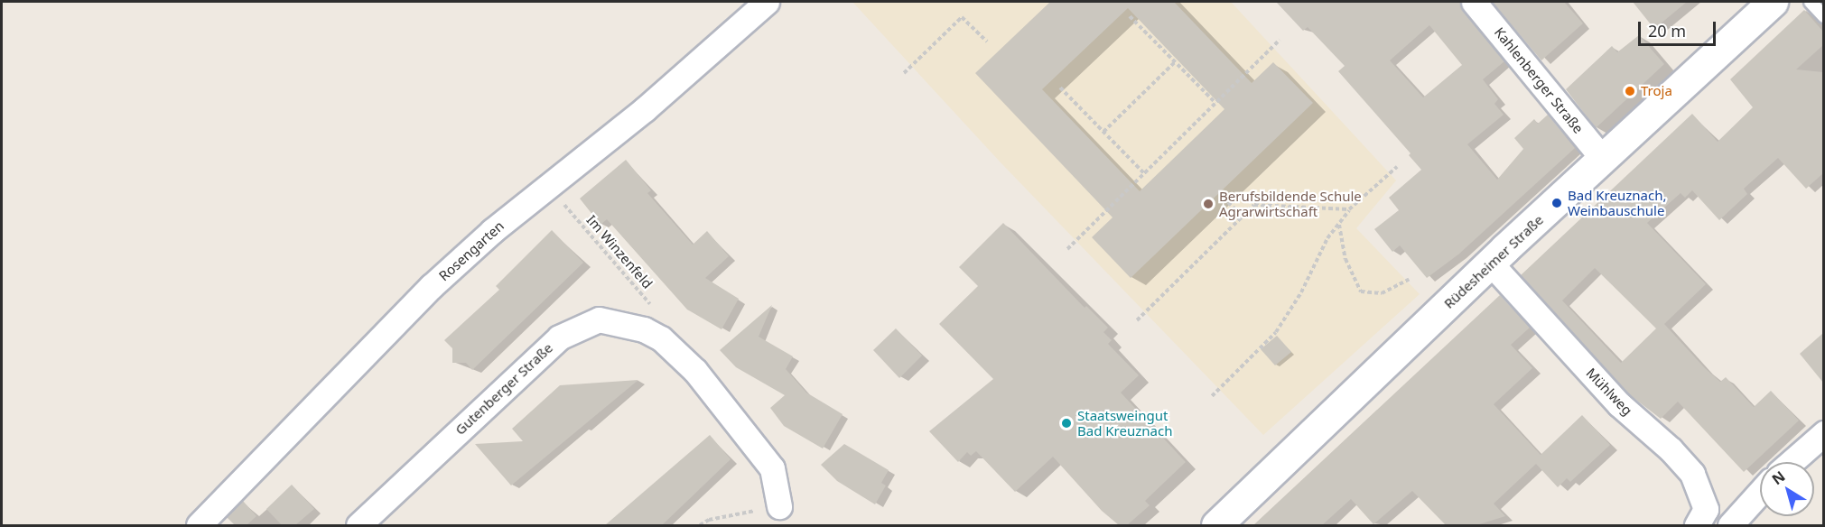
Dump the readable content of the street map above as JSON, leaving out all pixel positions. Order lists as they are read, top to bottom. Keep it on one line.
{"streets":{"street":["Kahlenberger Straße","Rosengarten","Rüdesheimer Straße","Gutenberger Straße","Mühlweg"],"path":["Im Winzenfeld"]},"crossings":[["Kahlenberger Straße","Rüdesheimer Straße"],["Rosengarten","Im Winzenfeld"],["Im Winzenfeld","Gutenberger Straße"],["Rüdesheimer Straße","Mühlweg"]],"places":["Troja","Bad Kreuznach, Weinbauschule","Berufsbildende Schule Agrarwirtschaft","Staatsweingut Bad Kreuznach"],"scale_bar":"20 m","north":"top left"}
